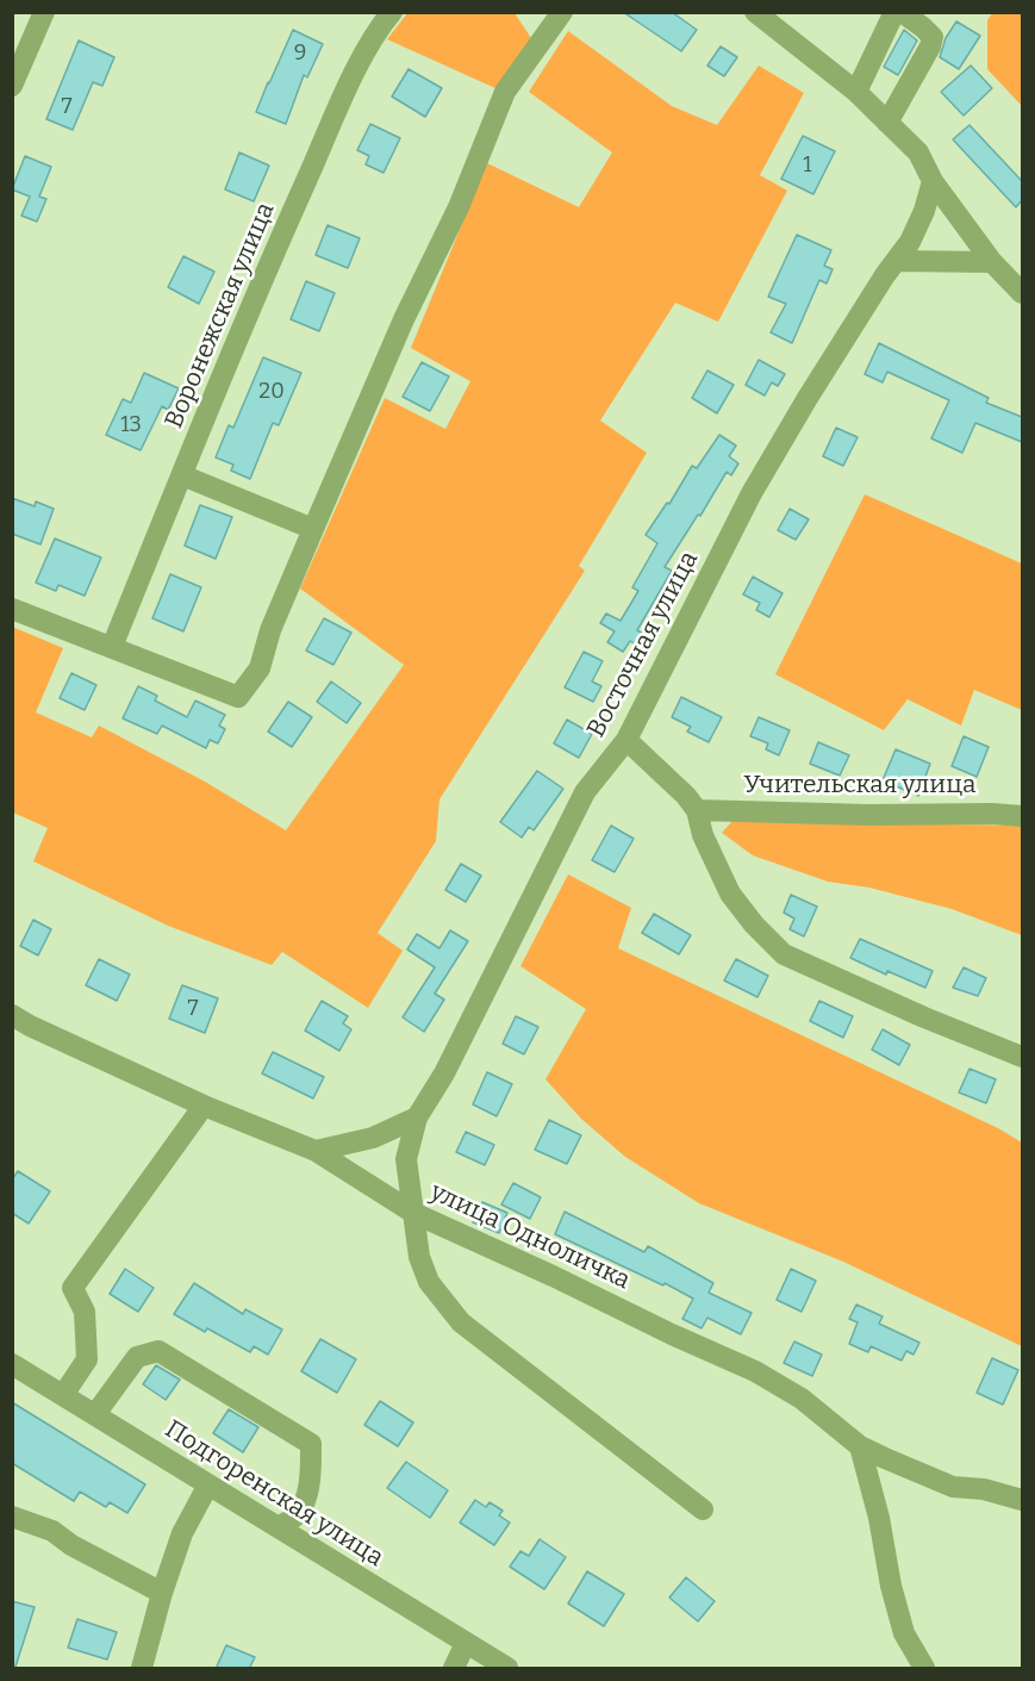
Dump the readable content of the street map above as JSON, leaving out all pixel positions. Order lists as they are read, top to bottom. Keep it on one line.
{"streets":{"street":["Воронежская улица","Восточная улица","Учительская улица","улица Одноличка","Подгоренская улица"]},"house_numbers":["9","7","1","20","13","7"]}
